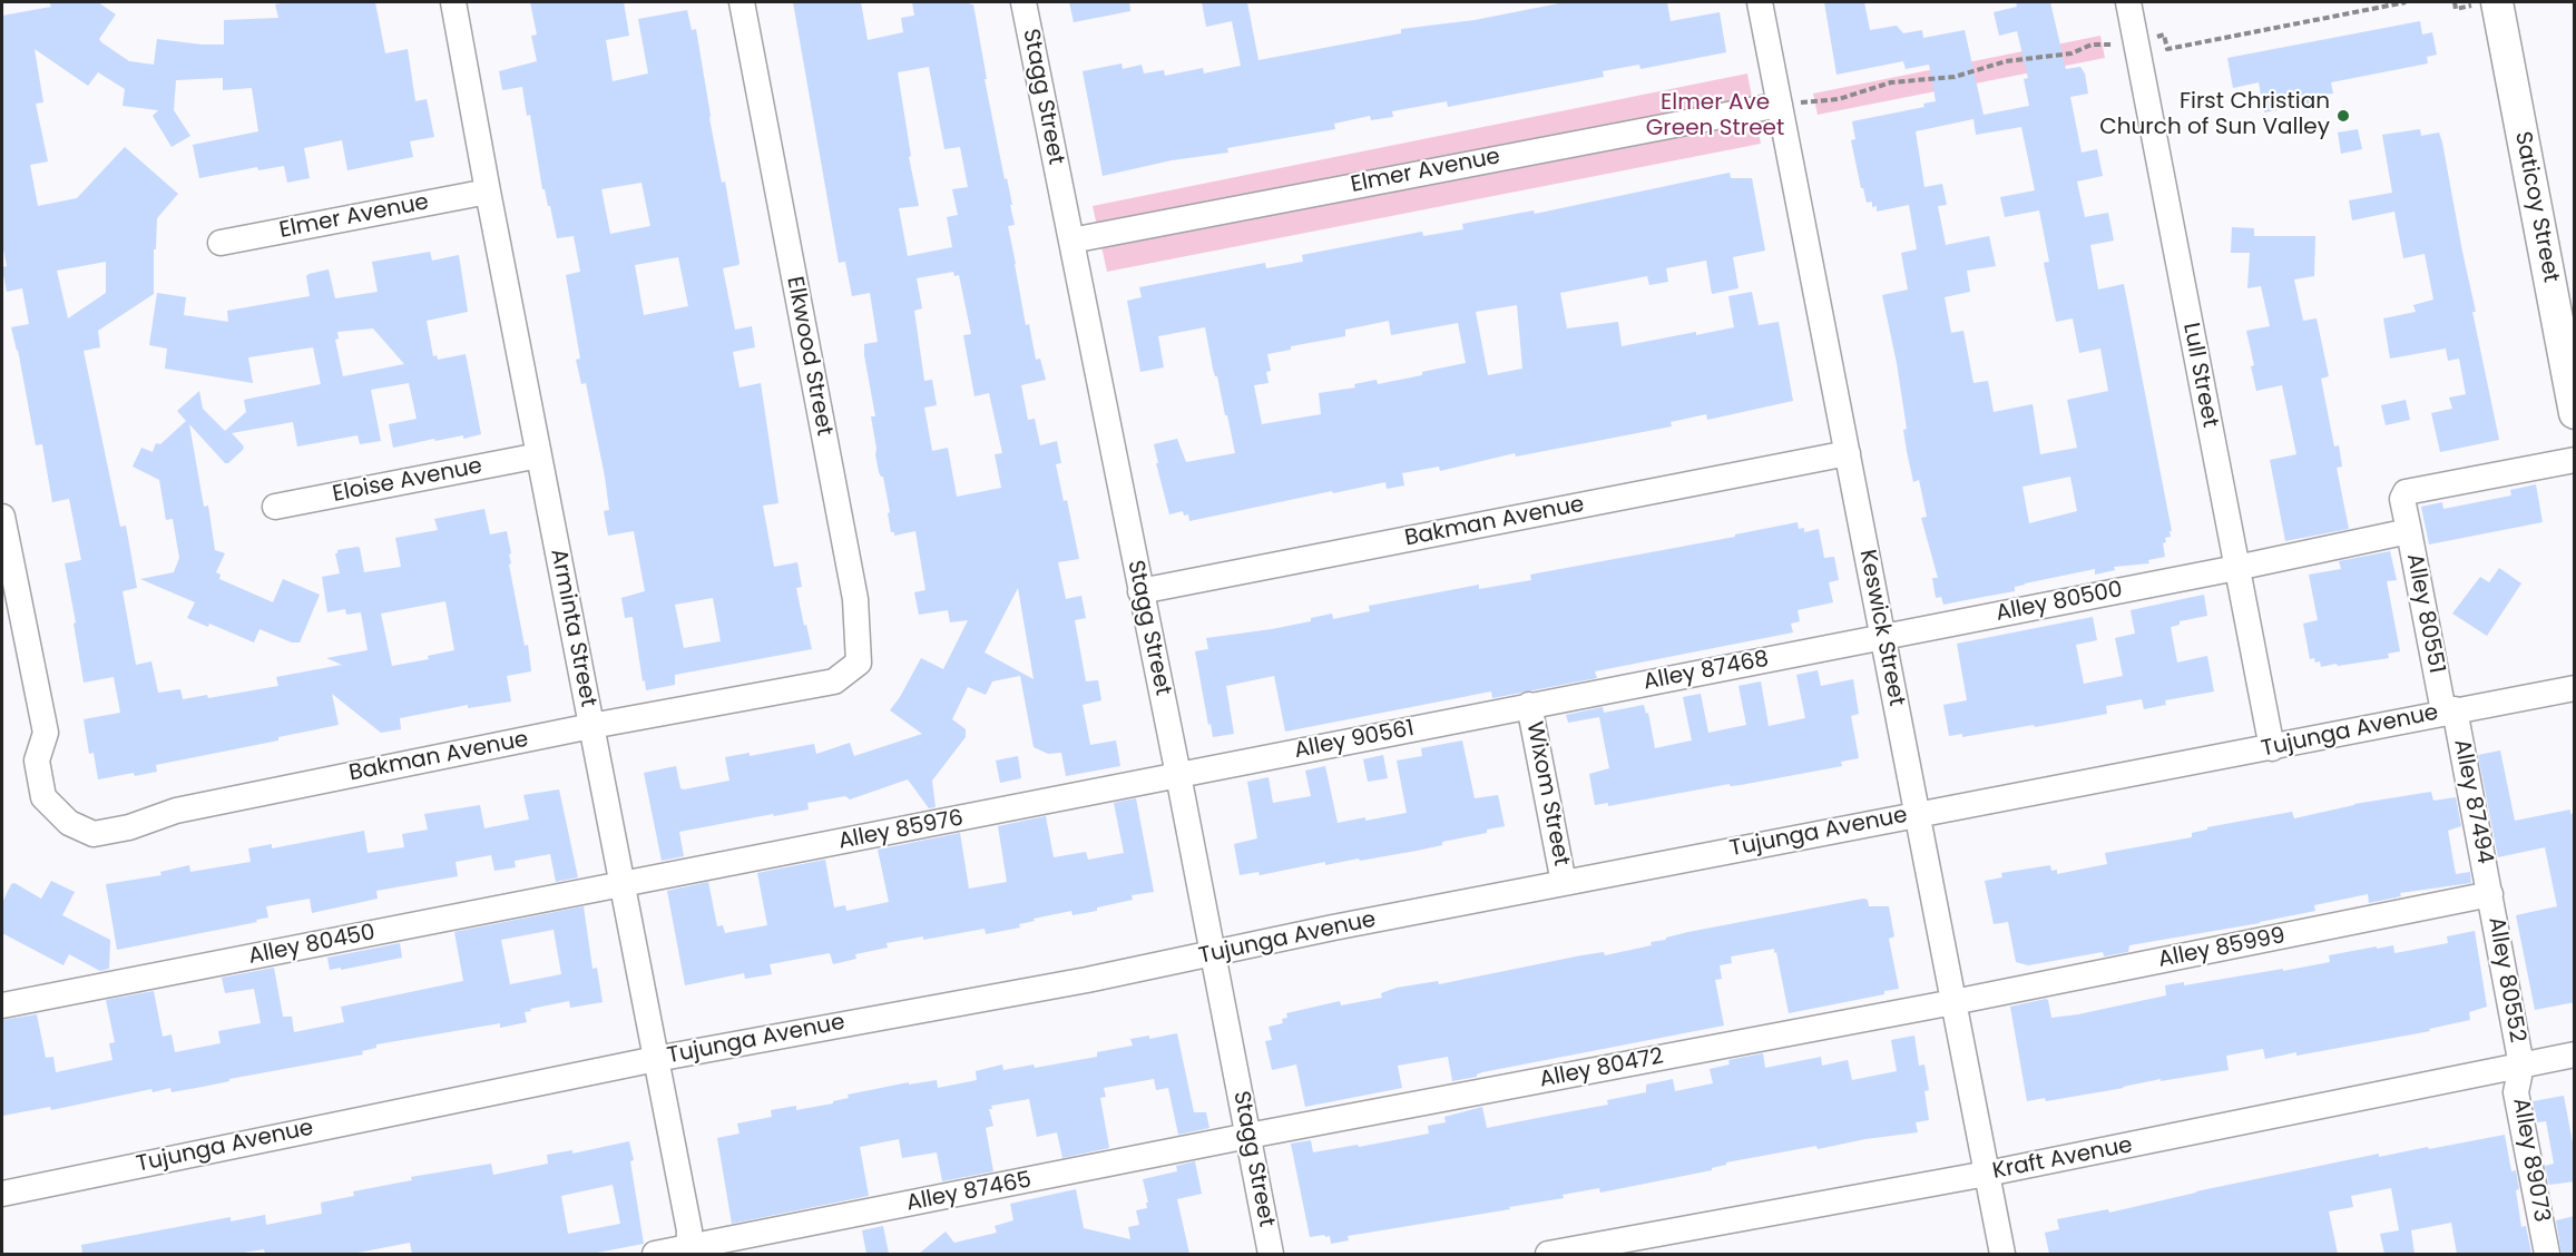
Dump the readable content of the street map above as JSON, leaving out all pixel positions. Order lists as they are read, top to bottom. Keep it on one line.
{"streets":{"main road":["Saticoy Street"],"street":["Stagg Street","Elmer Avenue","Elkwood Street","Lull Street","Eloise Avenue","Bakman Avenue","Alley 80500","Alley 80551","Arminta Street","Keswick Street","Alley 87468","Tujunga Avenue","Alley 90561","Wixom Street","Alley 87494","Alley 85976","Alley 80450","Alley 85999","Alley 80552","Alley 80472","Kraft Avenue","Alley 89073","Alley 87465"]},"crossings":[["Stagg Street","Elmer Avenue"],["Stagg Street","Bakman Avenue"],["Stagg Street","Tujunga Avenue"],["Stagg Street","Alley 90561"],["Stagg Street","Alley 85976"],["Stagg Street","Alley 80472"],["Stagg Street","Alley 87465"],["Elmer Avenue","Arminta Street"],["Elmer Avenue","Keswick Street"],["Elkwood Street","Bakman Avenue"],["Lull Street","Alley 80500"],["Lull Street","Alley 80551"],["Lull Street","Tujunga Avenue"],["Eloise Avenue","Arminta Street"],["Bakman Avenue","Arminta Street"],["Bakman Avenue","Keswick Street"],["Alley 80500","Alley 80551"],["Alley 80500","Keswick Street"],["Alley 80500","Alley 87468"],["Alley 80551","Tujunga Avenue"],["Alley 80551","Alley 87494"],["Arminta Street","Tujunga Avenue"],["Arminta Street","Alley 85976"],["Arminta Street","Alley 80450"],["Arminta Street","Alley 87465"],["Keswick Street","Alley 87468"],["Keswick Street","Tujunga Avenue"],["Keswick Street","Alley 85999"],["Keswick Street","Alley 80472"],["Keswick Street","Kraft Avenue"],["Alley 87468","Alley 90561"],["Alley 87468","Wixom Street"],["Tujunga Avenue","Wixom Street"],["Tujunga Avenue","Alley 87494"],["Alley 90561","Wixom Street"],["Alley 90561","Alley 85976"],["Alley 87494","Alley 85999"],["Alley 87494","Alley 80552"],["Alley 85976","Alley 80450"],["Alley 85999","Alley 80552"],["Alley 85999","Alley 80472"],["Alley 80552","Kraft Avenue"],["Alley 80552","Alley 89073"],["Alley 80472","Alley 87465"],["Kraft Avenue","Alley 89073"]],"parks":["Elmer Ave Green Street"],"places":["First Christian Church of Sun Valley"]}
